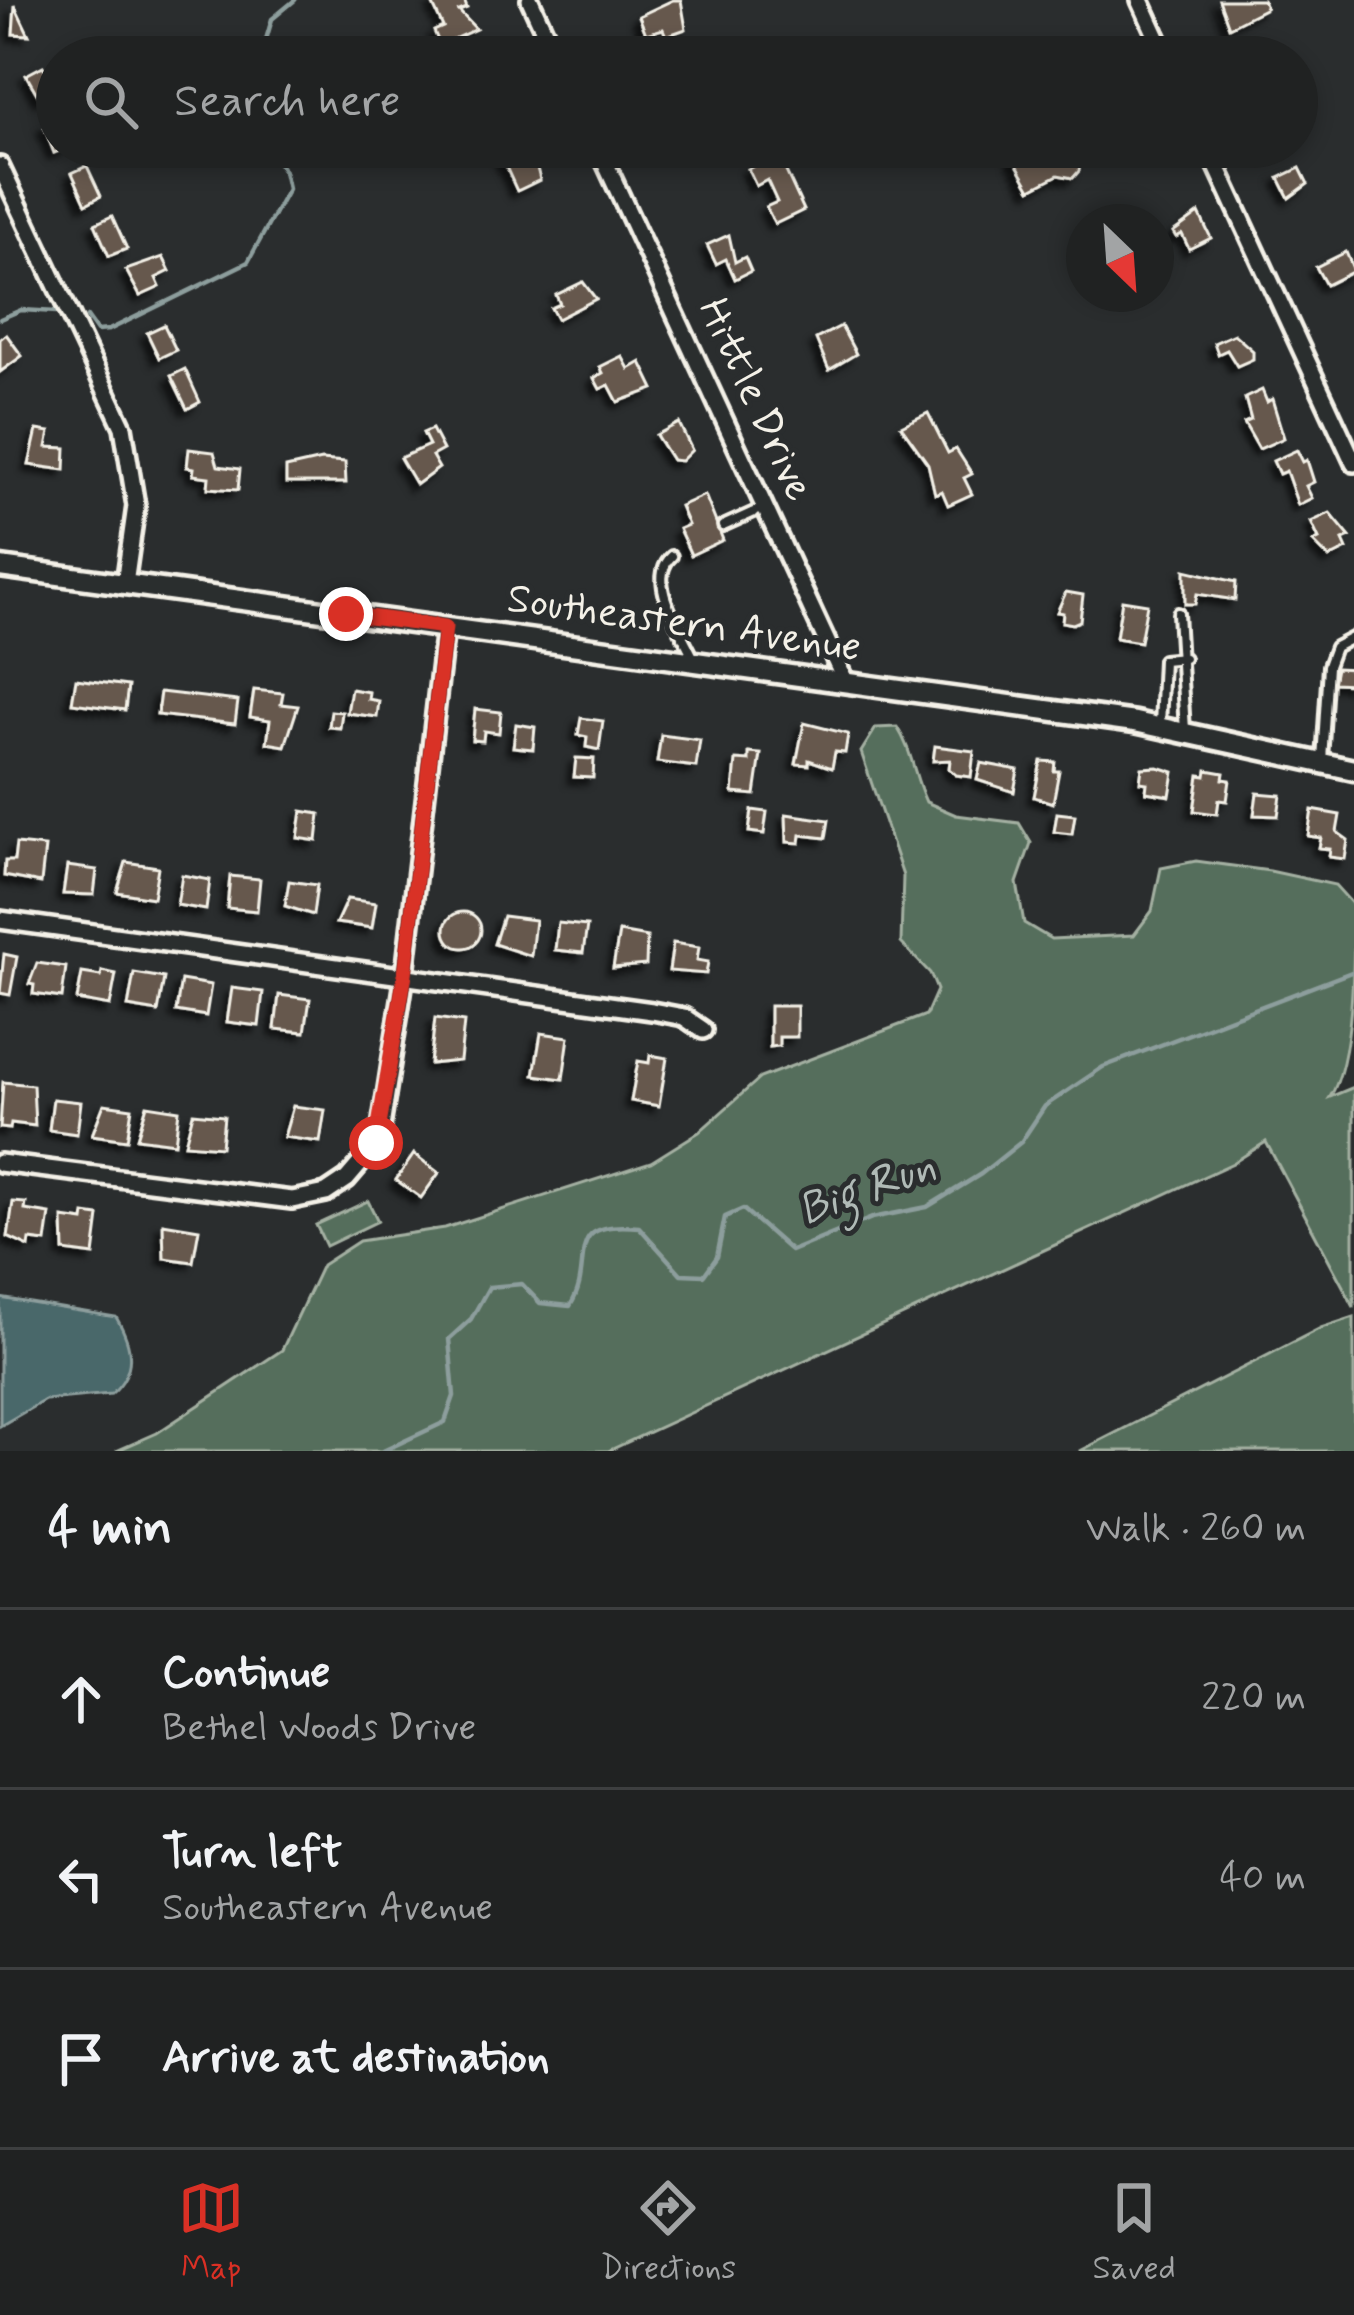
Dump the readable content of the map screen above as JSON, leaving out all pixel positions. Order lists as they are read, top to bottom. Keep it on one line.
{"streets":{"street":["Hittle Drive","Southeastern Avenue"]},"crossings":[["Hittle Drive","Southeastern Avenue"]],"water":["Big Run"],"north":"bottom right","page":{"search":"Search here","heading":["4 min","Walk · 260 m"],"list":[["Continue","Bethel Woods Drive","220 m"],["Turn left","Southeastern Avenue","40 m"],"Arrive at destination"],"nav":["Map","Directions","Saved"]}}
